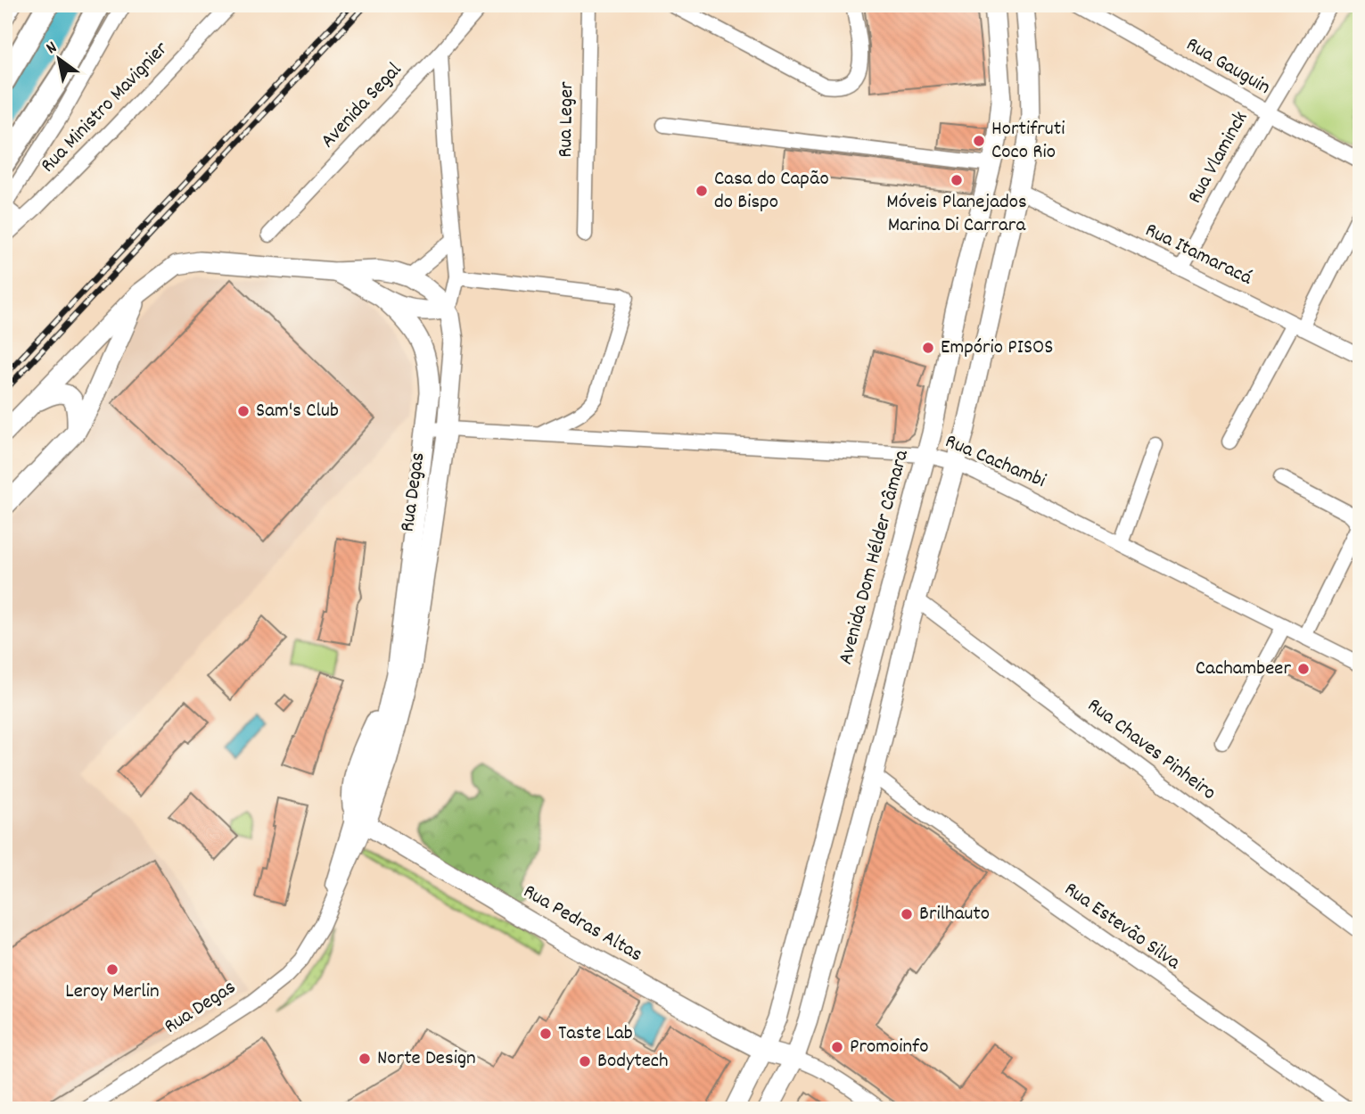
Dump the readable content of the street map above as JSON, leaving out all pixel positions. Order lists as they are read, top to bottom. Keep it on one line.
{"streets":{"main road":["Rua Degas","Avenida Dom Hélder Câmara","Rua Pedras Altas"],"street":["Rua Gauguin","Avenida Segal","Rua Ministro Mavignier","Rua Leger","Rua Vlaminck","Rua Itamaracá","Rua Cachambi","Rua Chaves Pinheiro","Rua Estevão Silva"]},"crossings":[["Rua Gauguin","Rua Vlaminck"],["Rua Vlaminck","Rua Itamaracá"],["Rua Cachambi","Rua Degas"],["Rua Cachambi","Avenida Dom Hélder Câmara"],["Rua Degas","Rua Pedras Altas"],["Avenida Dom Hélder Câmara","Rua Pedras Altas"]],"places":["Hortifruti Coco Rio","Móveis Planejados Marina Di Carrara","Casa do Capão do Bispo","Empório PISOS","Sam's Club","Cachambeer","Brilhauto","Leroy Merlin","Taste Lab","Promoinfo","Norte Design","Bodytech"],"north":"top left"}
